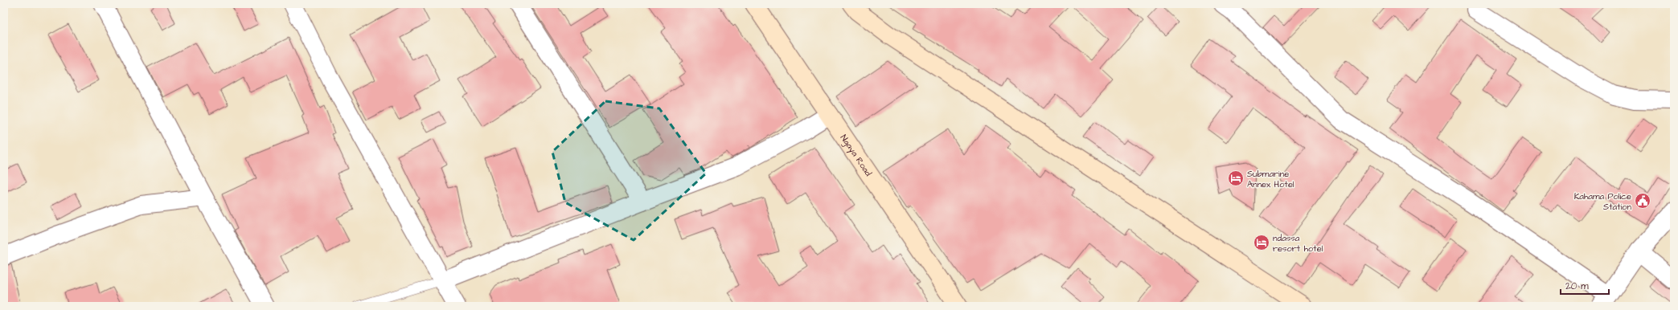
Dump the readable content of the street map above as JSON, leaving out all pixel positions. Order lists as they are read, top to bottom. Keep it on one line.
{"streets":{"street":["Ngaya Road"]},"places":{"hotel":["Submarine Annex Hotel","ndassa resort hotel"],"public building":["Kahama Police Station"]},"scale_bar":"20 m"}
